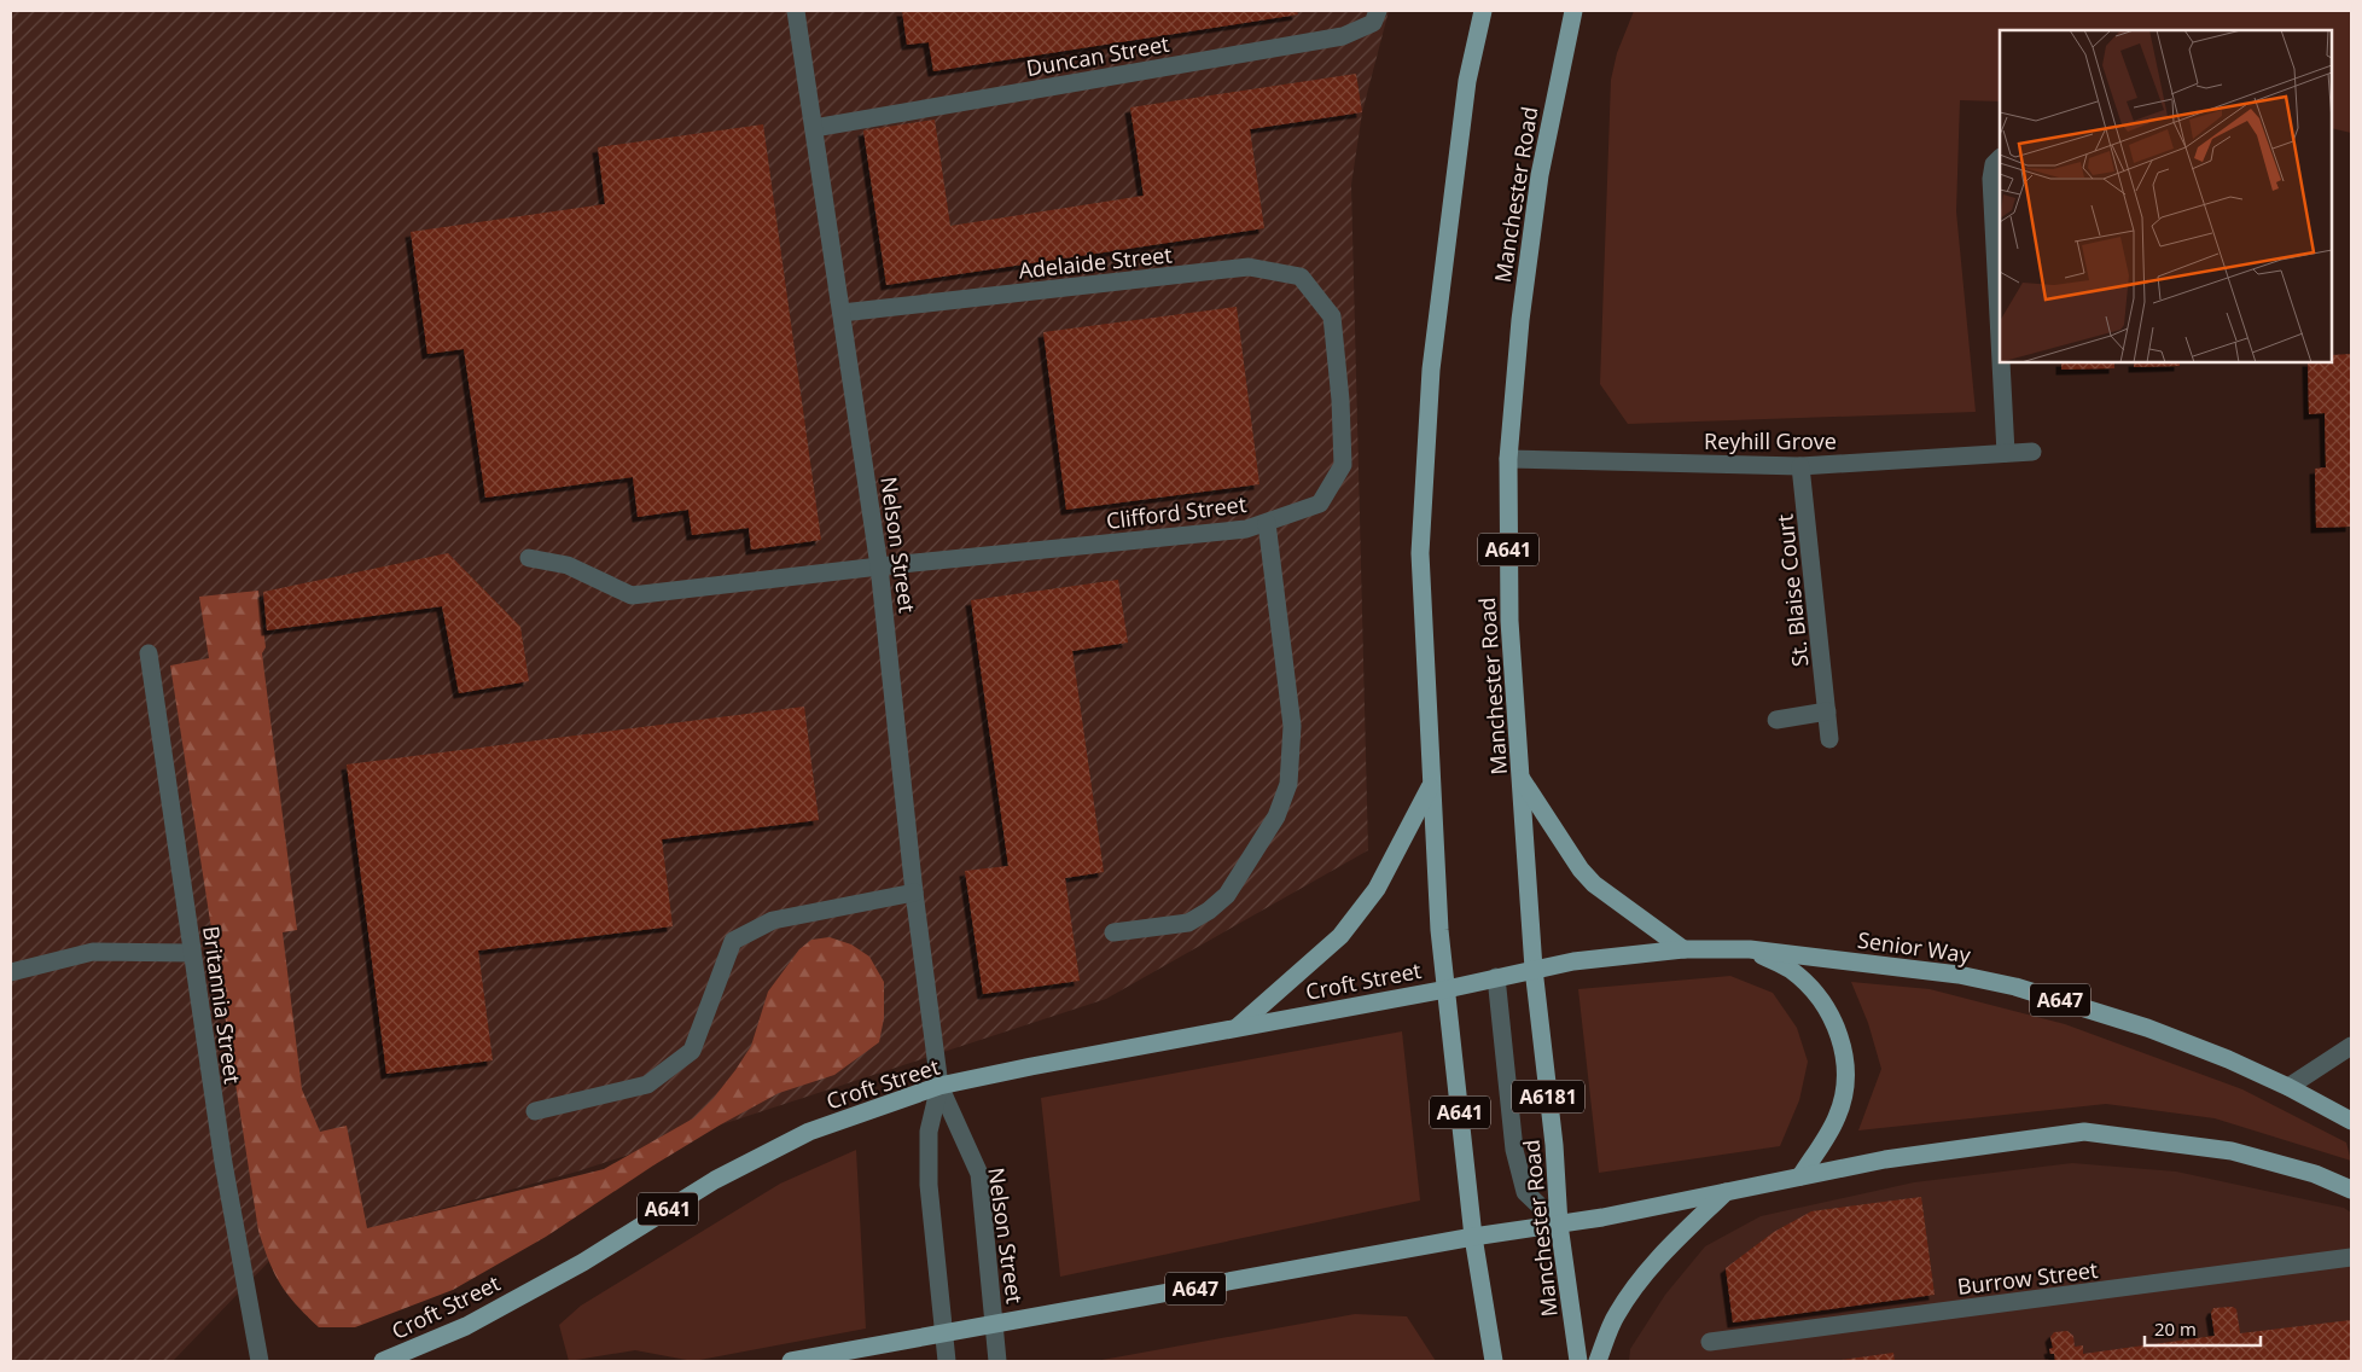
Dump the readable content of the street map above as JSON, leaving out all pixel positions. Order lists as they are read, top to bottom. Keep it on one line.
{"streets":{"main road":["Manchester Road","A641","Senior Way","Croft Street","A647","A6181"],"street":["Duncan Street","Adelaide Street","Reyhill Grove","Clifford Street","Nelson Street","St. Blaise Court","Britannia Street","Burrow Street"]},"crossings":[["Duncan Street","Nelson Street"],["Manchester Road","Reyhill Grove"],["Manchester Road","Senior Way"],["Manchester Road","A647"],["Adelaide Street","Clifford Street"],["Adelaide Street","Nelson Street"],["Reyhill Grove","St. Blaise Court"],["Clifford Street","Nelson Street"],["Nelson Street","Croft Street"],["Nelson Street","A647"],["A641","Senior Way"],["A641","Croft Street"],["A641","A647"],["Senior Way","Croft Street"]],"scale_bar":"20 m"}
